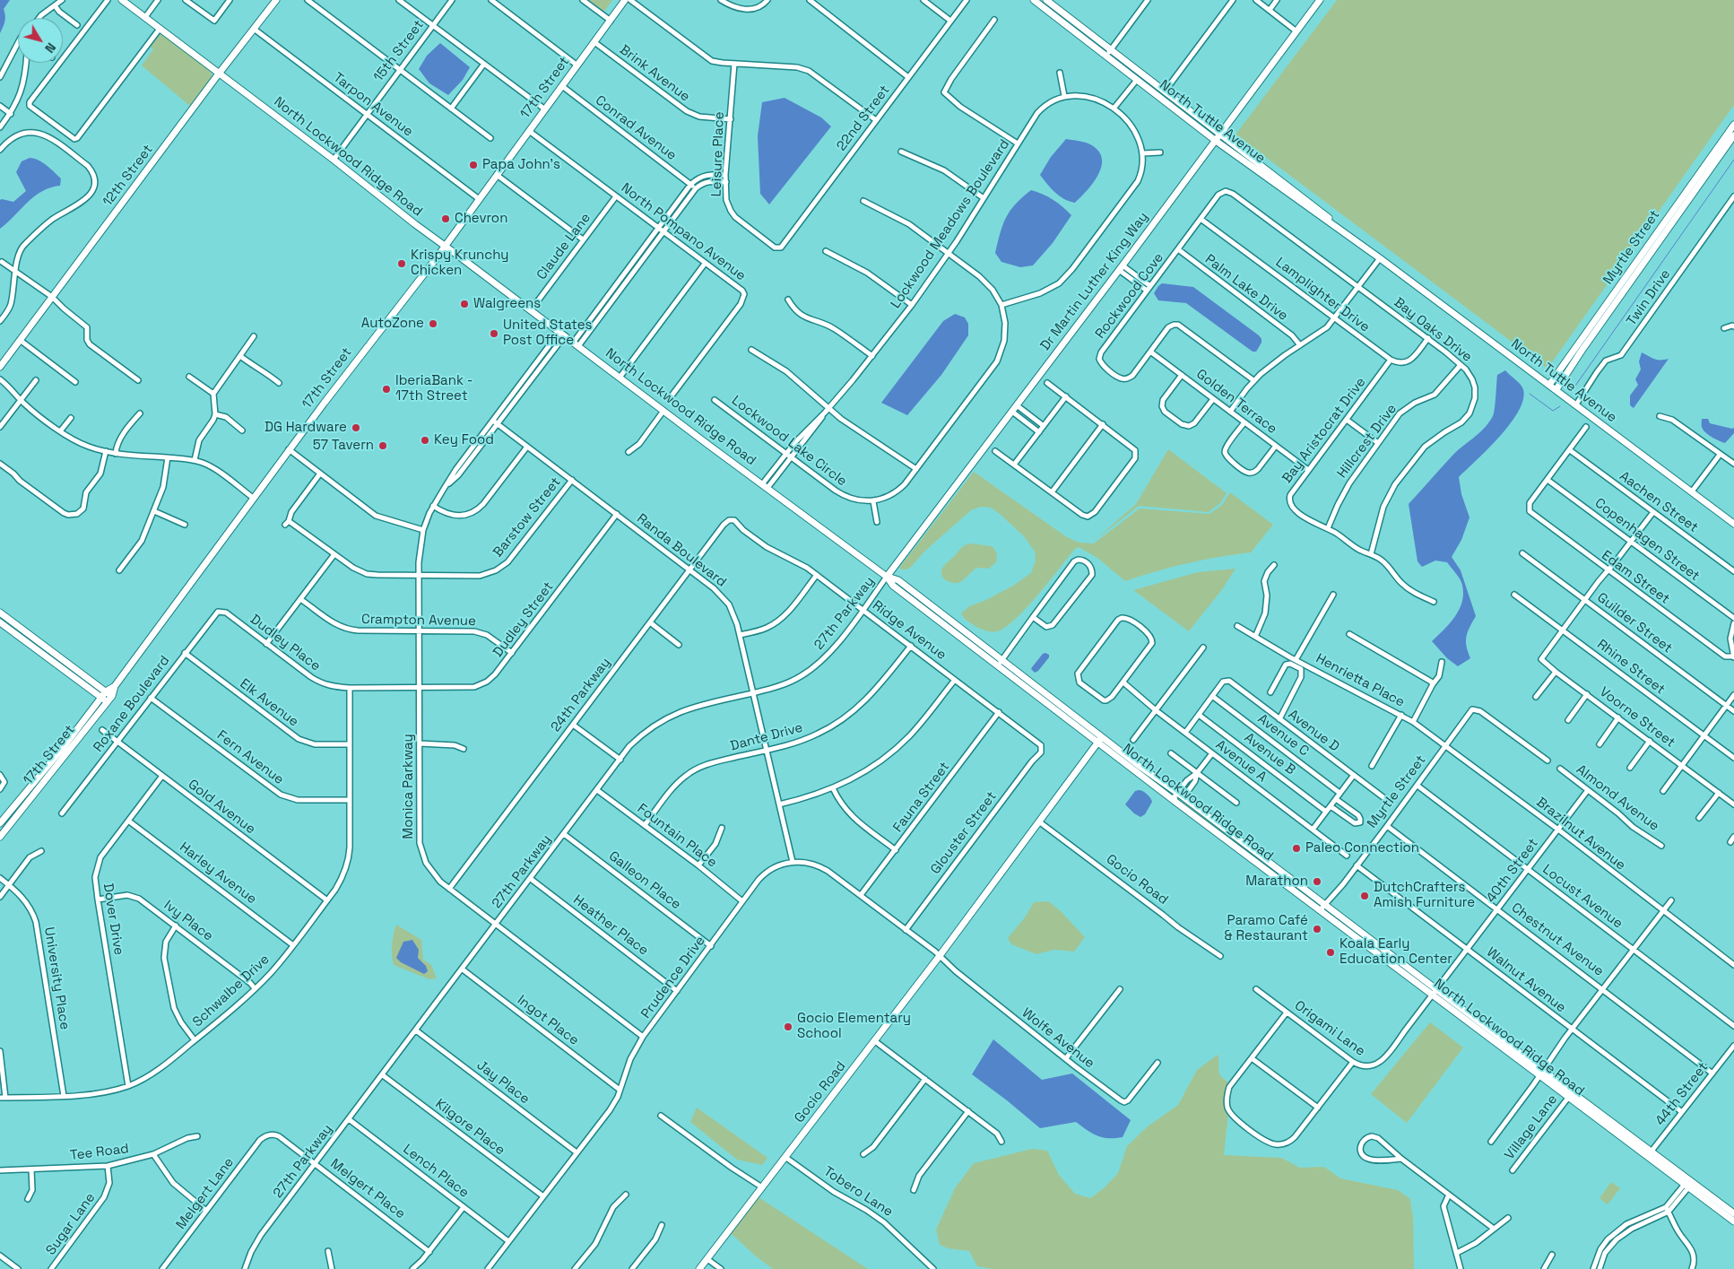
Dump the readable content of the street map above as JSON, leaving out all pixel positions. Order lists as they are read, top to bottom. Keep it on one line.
{"streets":{"main road":["17th Street","North Tuttle Avenue","North Lockwood Ridge Road","12th Street","Myrtle Street","Dr Martin Luther King Way","Gocio Road"],"street":["15th Street","Brink Avenue","Tarpon Avenue","22nd Street","Conrad Avenue","Leisure Place","Lockwood Meadows Boulevard","North Pompano Avenue","Claude Lane","Palm Lake Drive","Lamplighter Drive","Rockwood Cove","Twin Drive","Bay Oaks Drive","Golden Terrace","Bay Aristocrat Drive","Lockwood Lake Circle","Hillcrest Drive","Aachen Street","Barstow Street","Copenhagen Street","Randa Boulevard","Edam Street","27th Parkway","Dudley Street","Crampton Avenue","Guilder Street","Ridge Avenue","Dudley Place","Rhine Street","Henrietta Place","24th Parkway","Elk Avenue","Roxane Boulevard","Voorne Street","Avenue D","Avenue C","Dante Drive","Avenue B","Fern Avenue","Avenue A","Monica Parkway","Fauna Street","Almond Avenue","Gold Avenue","Glouster Street","Brazilnut Avenue","Fountain Place","40th Street","Harley Avenue","Galleon Place","Locust Avenue","Dover Drive","Ivy Place","Heather Place","Chestnut Avenue","Prudence Drive","University Place","Walnut Avenue","Schwalbe Drive","Ingot Place","Origami Lane","Wolfe Avenue","Jay Place","44th Street","Kilgore Place","Village Lane","Tee Road","Lench Place","Melgert Place","Tobero Lane","Melgert Lane","Sugar Lane"]},"crossings":[["15th Street","Tarpon Avenue"],["15th Street","North Lockwood Ridge Road"],["Brink Avenue","17th Street"],["Brink Avenue","Leisure Place"],["17th Street","Tarpon Avenue"],["17th Street","Conrad Avenue"],["17th Street","North Lockwood Ridge Road"],["17th Street","North Pompano Avenue"],["Tarpon Avenue","12th Street"],["22nd Street","Leisure Place"],["North Tuttle Avenue","Myrtle Street"],["North Tuttle Avenue","Dr Martin Luther King Way"],["North Tuttle Avenue","Twin Drive"],["North Lockwood Ridge Road","12th Street"],["North Lockwood Ridge Road","Lockwood Meadows Boulevard"],["North Lockwood Ridge Road","Claude Lane"],["North Lockwood Ridge Road","Myrtle Street"],["North Lockwood Ridge Road","Dr Martin Luther King Way"],["North Lockwood Ridge Road","27th Parkway"],["North Lockwood Ridge Road","Monica Parkway"],["North Lockwood Ridge Road","40th Street"],["North Lockwood Ridge Road","Gocio Road"],["North Lockwood Ridge Road","44th Street"],["North Lockwood Ridge Road","Village Lane"],["Lockwood Meadows Boulevard","Lockwood Lake Circle"],["North Pompano Avenue","Claude Lane"],["Myrtle Street","Brazilnut Avenue"],["Myrtle Street","Locust Avenue"],["Myrtle Street","Chestnut Avenue"],["Myrtle Street","Walnut Avenue"],["Dr Martin Luther King Way","27th Parkway"],["Palm Lake Drive","Rockwood Cove"],["Lamplighter Drive","Rockwood Cove"],["Lamplighter Drive","Bay Aristocrat Drive"],["Rockwood Cove","Bay Oaks Drive"],["Rockwood Cove","Golden Terrace"],["Bay Oaks Drive","Bay Aristocrat Drive"],["Bay Oaks Drive","Hillcrest Drive"],["Golden Terrace","Bay Aristocrat Drive"],["Bay Aristocrat Drive","Hillcrest Drive"],["Barstow Street","Randa Boulevard"],["Barstow Street","Monica Parkway"],["Copenhagen Street","Edam Street"],["Randa Boulevard","27th Parkway"],["Randa Boulevard","Dudley Street"],["Randa Boulevard","24th Parkway"],["Randa Boulevard","Dante Drive"],["Randa Boulevard","Monica Parkway"],["Randa Boulevard","Prudence Drive"],["27th Parkway","Ridge Avenue"],["27th Parkway","Monica Parkway"],["27th Parkway","Fountain Place"],["27th Parkway","Galleon Place"],["27th Parkway","Heather Place"],["27th Parkway","Ingot Place"],["27th Parkway","Jay Place"],["27th Parkway","Kilgore Place"],["27th Parkway","Lench Place"],["27th Parkway","Melgert Place"],["Dudley Street","Crampton Avenue"],["Dudley Street","Dudley Place"],["Dudley Street","Monica Parkway"],["Crampton Avenue","Monica Parkway"],["Ridge Avenue","24th Parkway"],["Ridge Avenue","Dante Drive"],["Ridge Avenue","Fauna Street"],["Ridge Avenue","Glouster Street"],["Dudley Place","Roxane Boulevard"],["Dudley Place","Monica Parkway"],["Dudley Place","Schwalbe Drive"],["Rhine Street","Voorne Street"],["Henrietta Place","Brazilnut Avenue"],["24th Parkway","Monica Parkway"],["Elk Avenue","Roxane Boulevard"],["Elk Avenue","Schwalbe Drive"],["Roxane Boulevard","Fern Avenue"],["Roxane Boulevard","Gold Avenue"],["Avenue D","Avenue C"],["Dante Drive","Fountain Place"],["Fern Avenue","Schwalbe Drive"],["Monica Parkway","Prudence Drive"],["Fauna Street","Prudence Drive"],["Almond Avenue","40th Street"],["Gold Avenue","Dover Drive"],["Gold Avenue","Schwalbe Drive"],["Glouster Street","Prudence Drive"],["Brazilnut Avenue","40th Street"],["Fountain Place","Prudence Drive"],["40th Street","Locust Avenue"],["40th Street","Chestnut Avenue"],["40th Street","Walnut Avenue"],["40th Street","Origami Lane"],["Harley Avenue","Dover Drive"],["Harley Avenue","Schwalbe Drive"],["Gocio Road","Prudence Drive"],["Gocio Road","Wolfe Avenue"],["Gocio Road","Tobero Lane"],["Galleon Place","Prudence Drive"],["Dover Drive","Ivy Place"],["Dover Drive","Schwalbe Drive"],["Ivy Place","Schwalbe Drive"],["Heather Place","Prudence Drive"],["Chestnut Avenue","44th Street"],["Prudence Drive","Ingot Place"],["Prudence Drive","Wolfe Avenue"],["Prudence Drive","Jay Place"],["Prudence Drive","Kilgore Place"],["Prudence Drive","Lench Place"],["University Place","Schwalbe Drive"],["Walnut Avenue","44th Street"],["Tee Road","Sugar Lane"],["Melgert Place","Melgert Lane"]],"places":["Papa John's","Chevron","Krispy Krunchy Chicken","Walgreens","AutoZone","United States Post Office","IberiaBank - 17th Street","DG Hardware","Key Food","57 Tavern","Paleo Connection","Marathon","DutchCrafters Amish Furniture","Paramo Café & Restaurant","Koala Early Education Center","Gocio Elementary School"],"north":"bottom right"}
